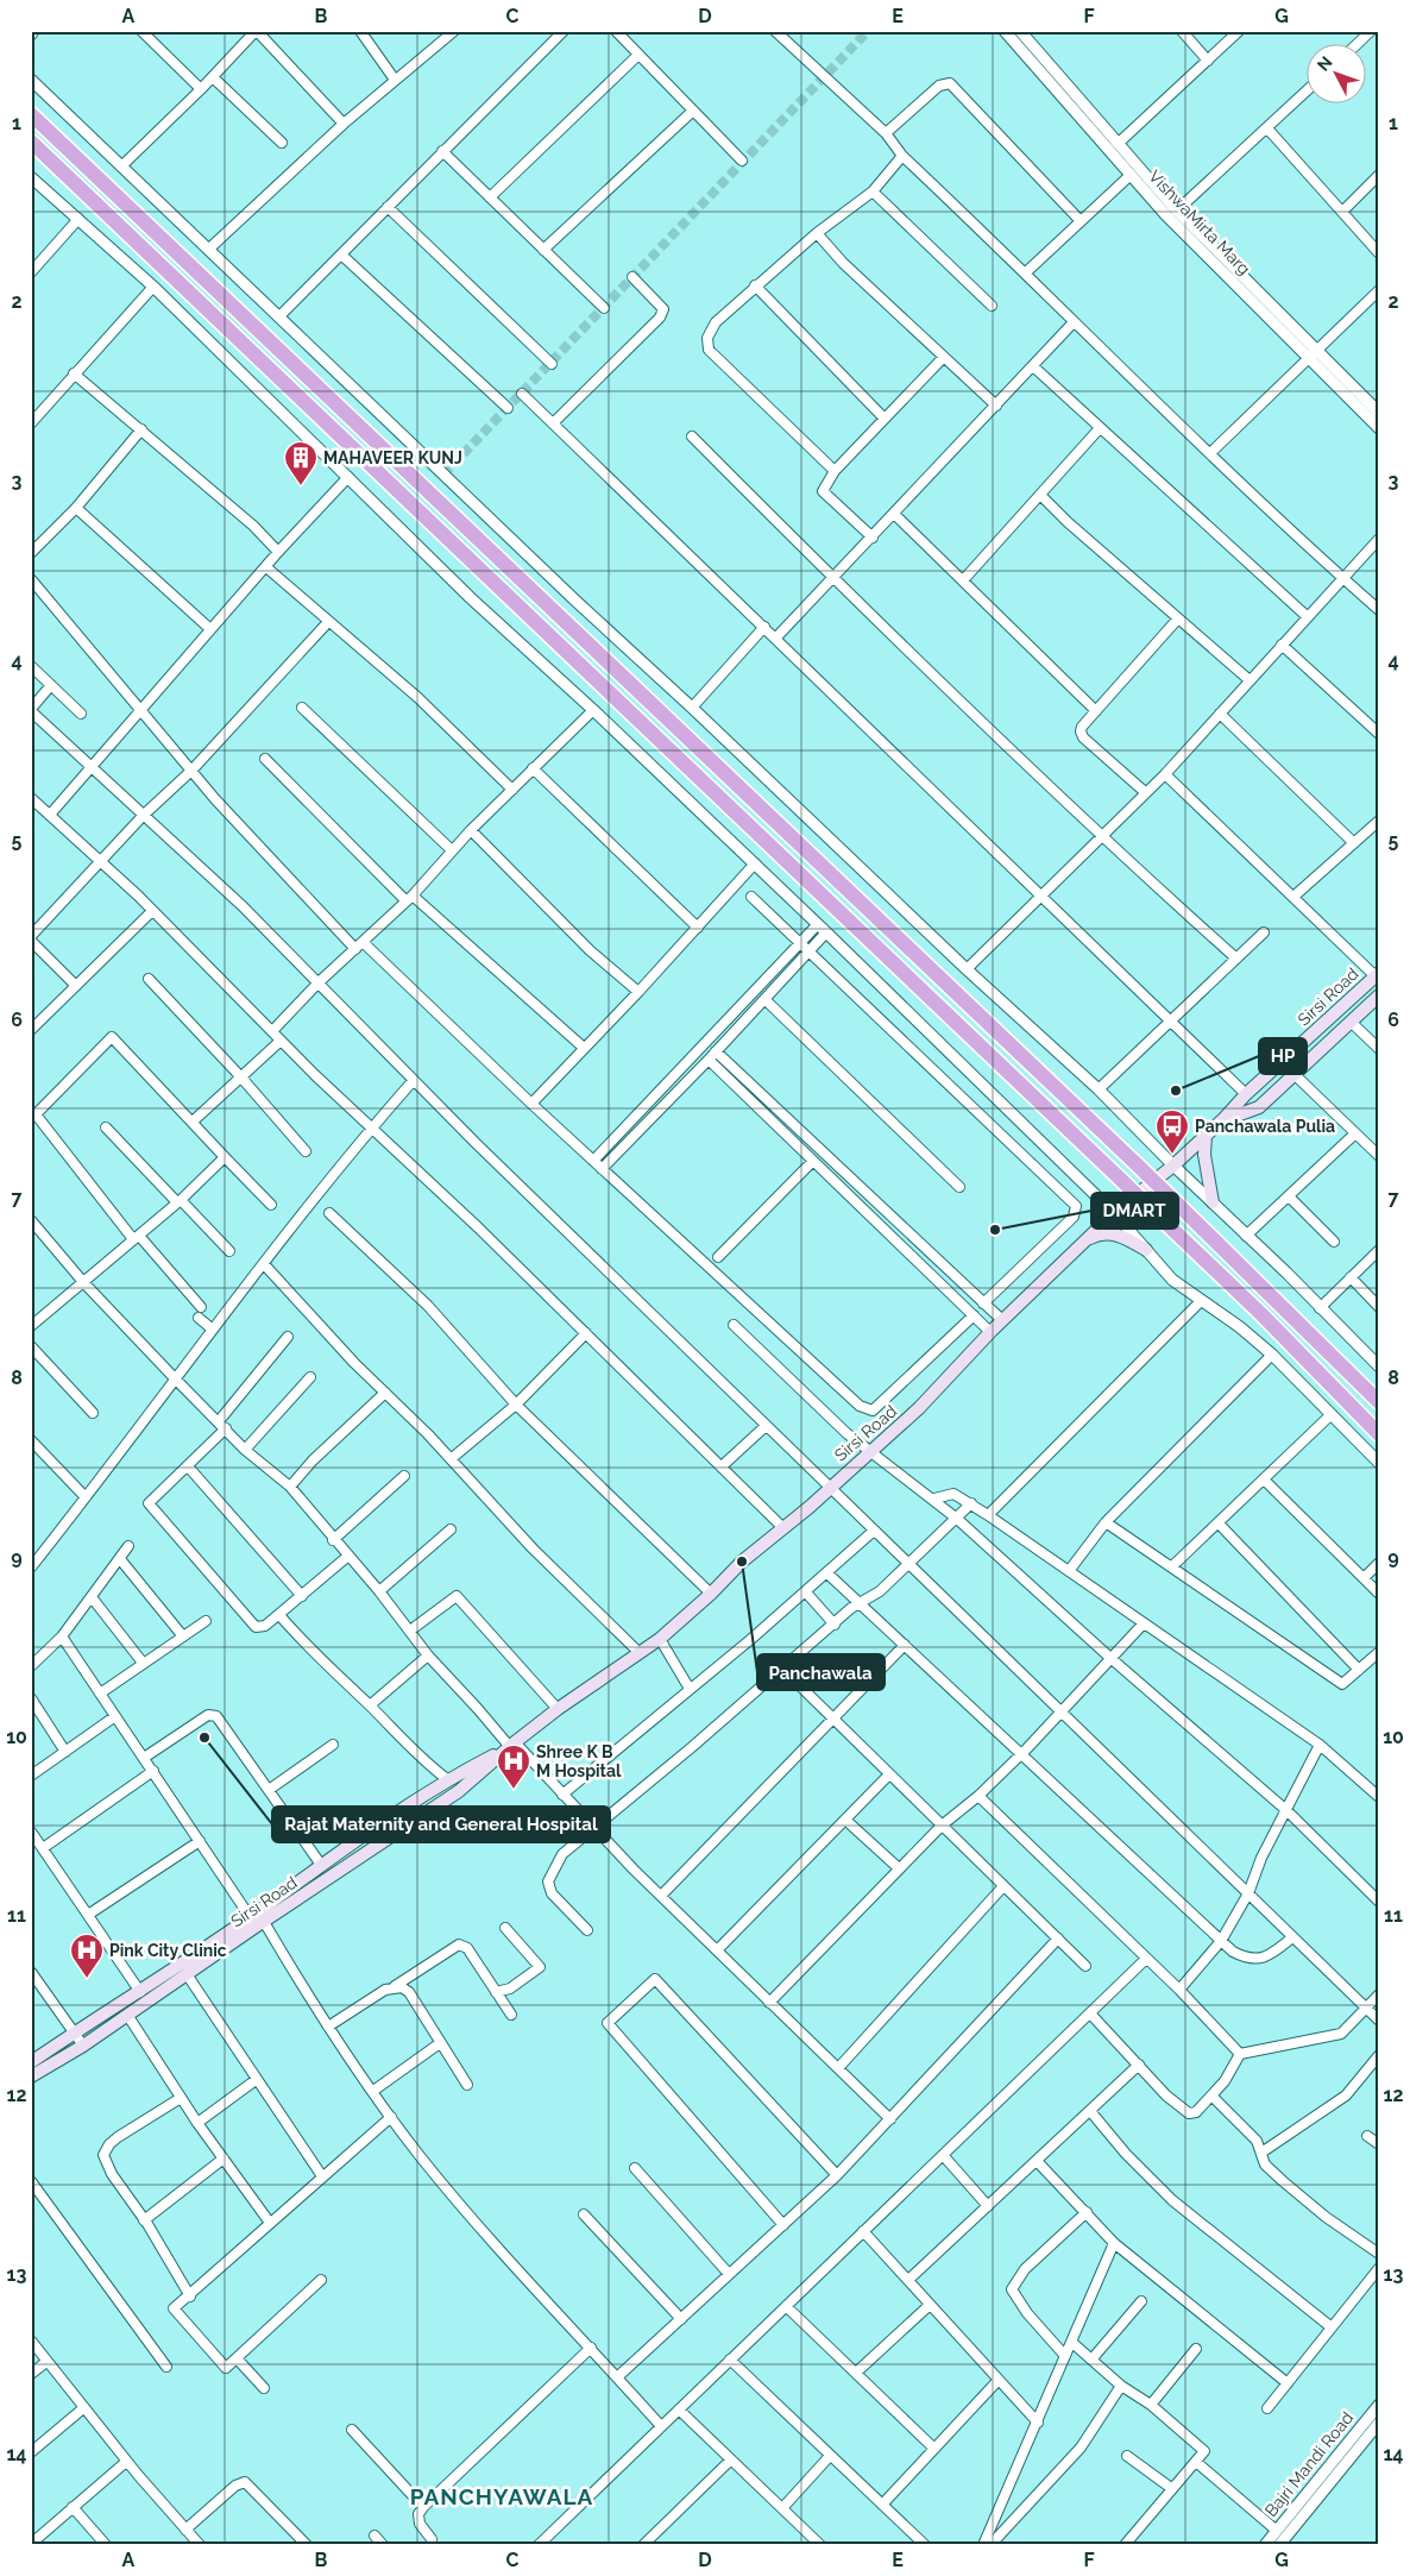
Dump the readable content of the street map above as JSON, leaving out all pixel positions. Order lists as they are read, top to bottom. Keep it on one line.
{"streets":{"main road":["Sirsi Road"],"street":["VishwaMirta Marg","Bajri Mandi Road"]},"districts":["PANCHYAWALA"],"places":{"building":["MAHAVEER KUNJ"],"other":["HP","DMART","Panchawala","Rajat Maternity and General Hospital"],"bus stop":["Panchawala Pulia"],"hospital":["Shree K B M Hospital","Pink City Clinic"]},"north":"top left","grid":{"columns":["A","B","C","D","E","F","G"],"rows":["1","2","3","4","5","6","7","8","9","10","11","12","13","14"]}}
